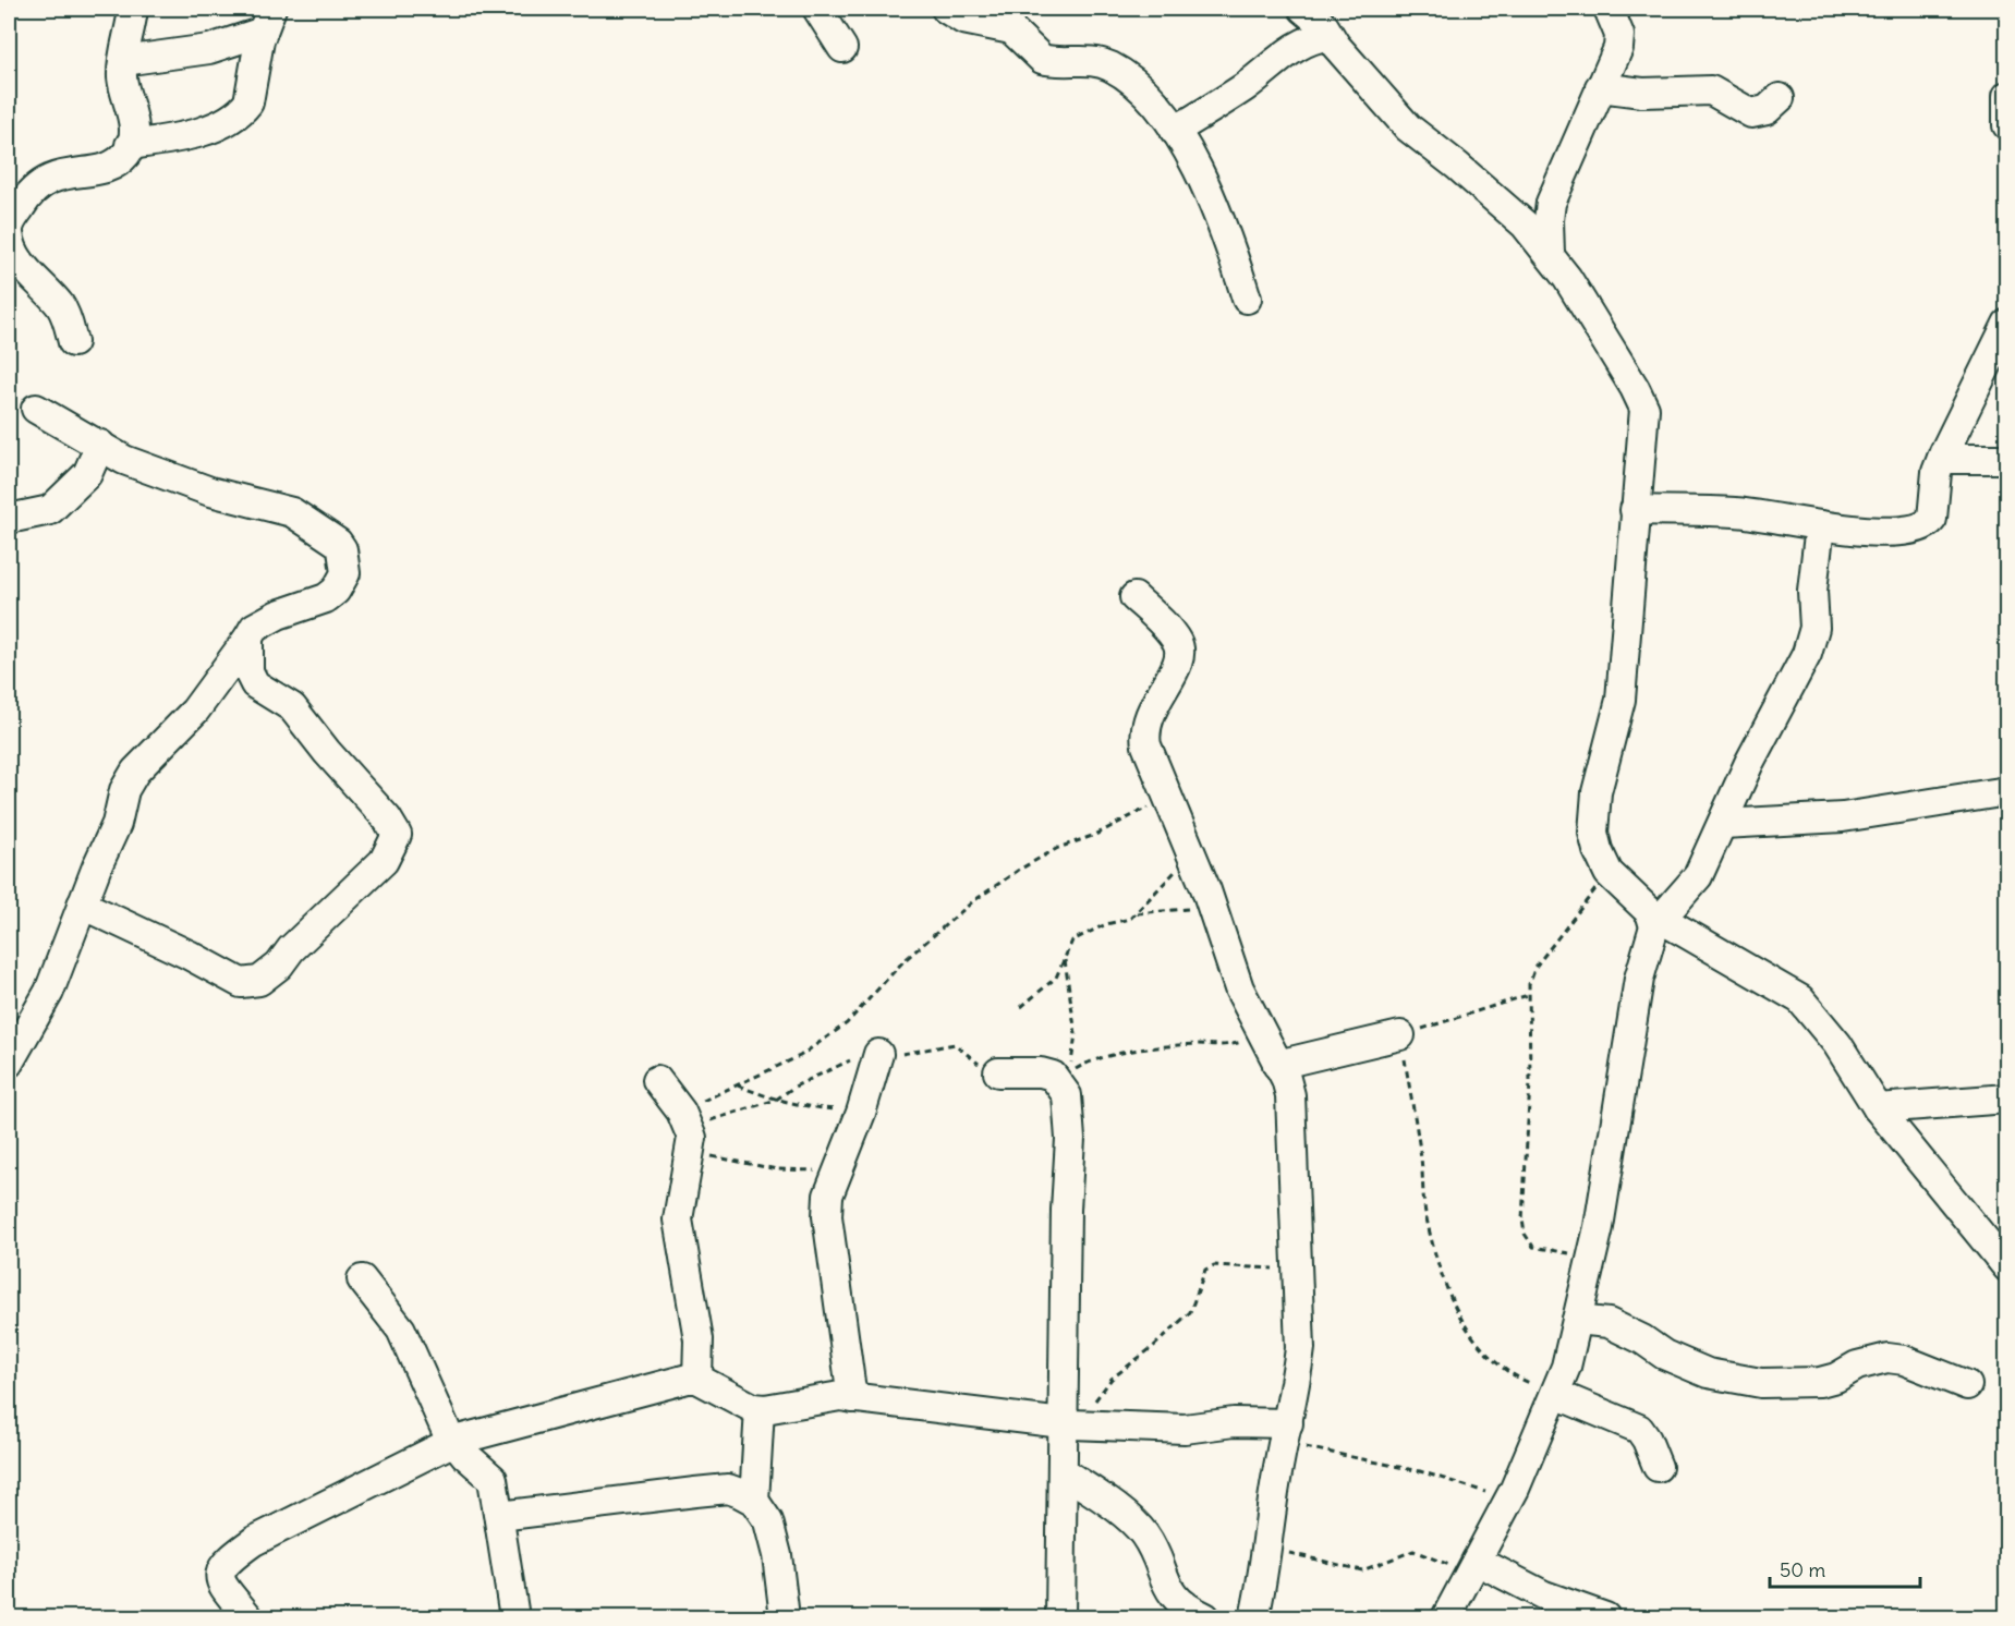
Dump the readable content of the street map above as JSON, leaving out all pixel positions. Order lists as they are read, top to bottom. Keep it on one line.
{"scale_bar":"50 m"}
